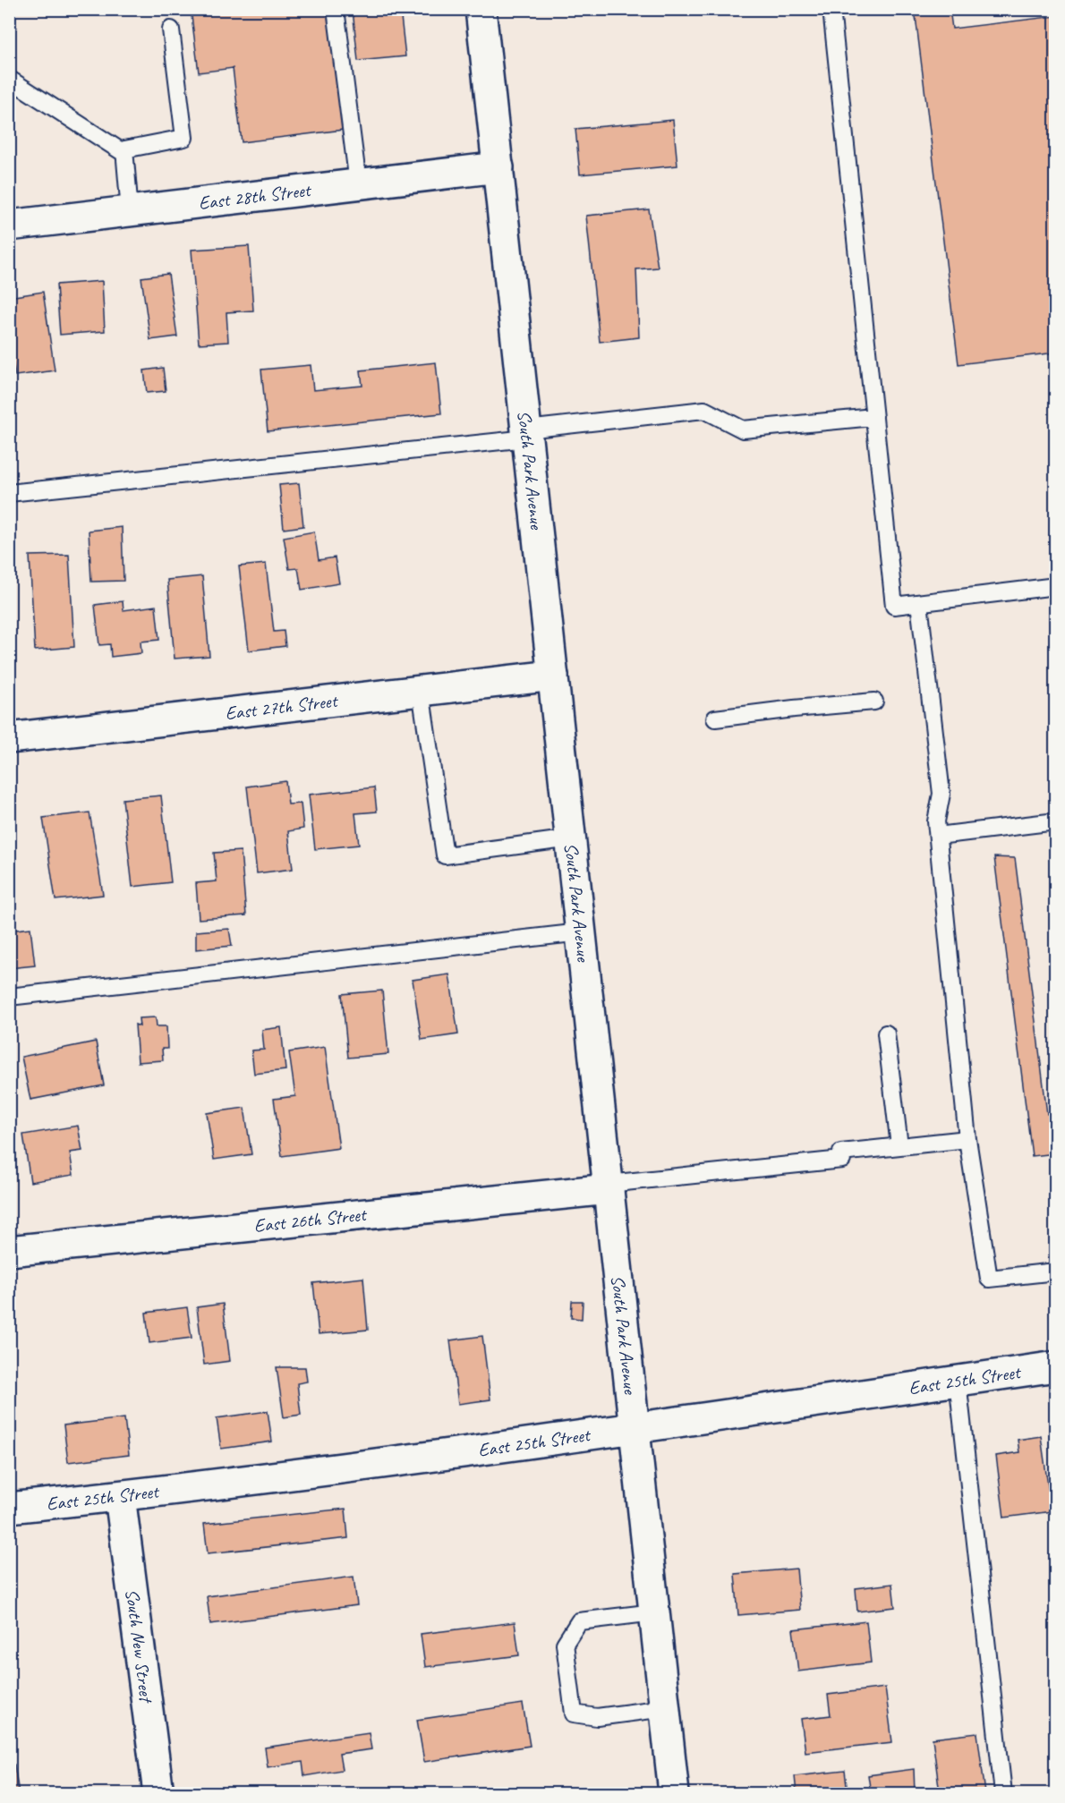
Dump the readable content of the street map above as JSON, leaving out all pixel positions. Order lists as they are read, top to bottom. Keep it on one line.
{"streets":{"street":["East 28th Street","South Park Avenue","East 27th Street","East 26th Street","East 25th Street","South New Street"]},"crossings":[["East 28th Street","South Park Avenue"],["South Park Avenue","East 27th Street"],["South Park Avenue","East 26th Street"],["South Park Avenue","East 25th Street"],["East 25th Street","South New Street"]]}
